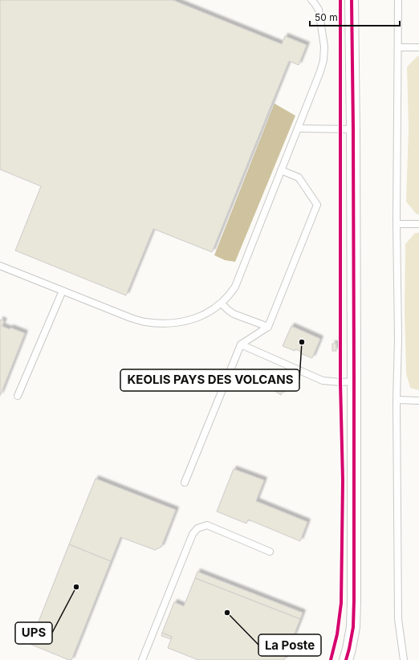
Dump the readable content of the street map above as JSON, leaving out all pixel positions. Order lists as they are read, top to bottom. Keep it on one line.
{"places":["KEOLIS PAYS DES VOLCANS","UPS","La Poste"],"scale_bar":"50 m"}
